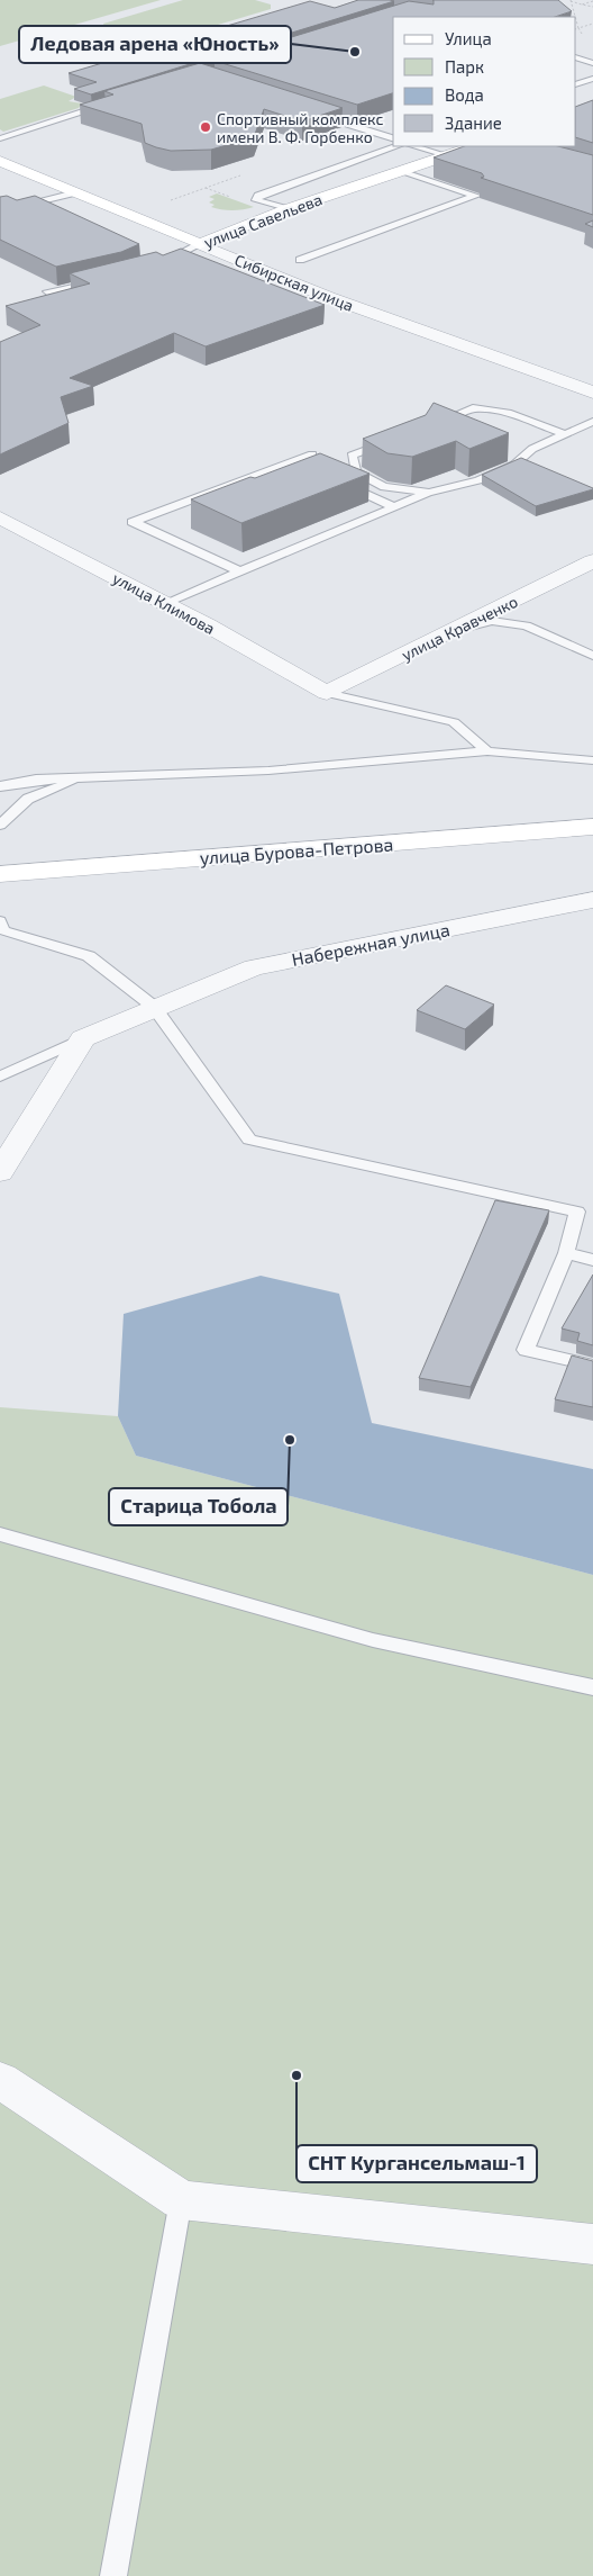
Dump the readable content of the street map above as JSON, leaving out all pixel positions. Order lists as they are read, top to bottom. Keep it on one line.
{"streets":{"street":["улица Савельева","Сибирская улица","улица Климова","улица Кравченко","улица Бурова-Петрова","Набережная улица"]},"crossings":[["улица Савельева","Сибирская улица"],["улица Климова","улица Кравченко"]],"places":["Ледовая арена «Юность»","Спортивный комплекс имени В. Ф. Горбенко","Старица Тобола","СНТ Кургансельмаш-1"],"legend":["Улица","Парк","Вода","Здание"]}
